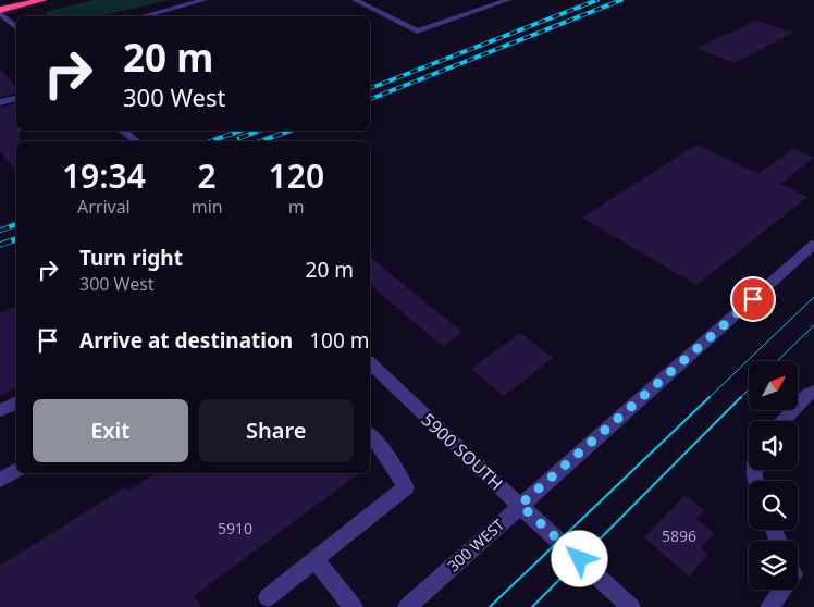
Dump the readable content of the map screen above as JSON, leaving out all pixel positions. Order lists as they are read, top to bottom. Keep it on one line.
{"streets":{"street":["5900 SOUTH","300 WEST"]},"crossings":[["5900 SOUTH","300 WEST"]],"house_numbers":["5910","5896"],"north":"top right","page":{"turn":["20 m","300 West"],"eta":["19:34","Arrival","2","min","120","m"],"list":[{"name":"Turn right","note":"300 West","value":"20 m"},{"name":"Arrive at destination","value":"100 m"}],"buttons":["Exit","Share"]}}
